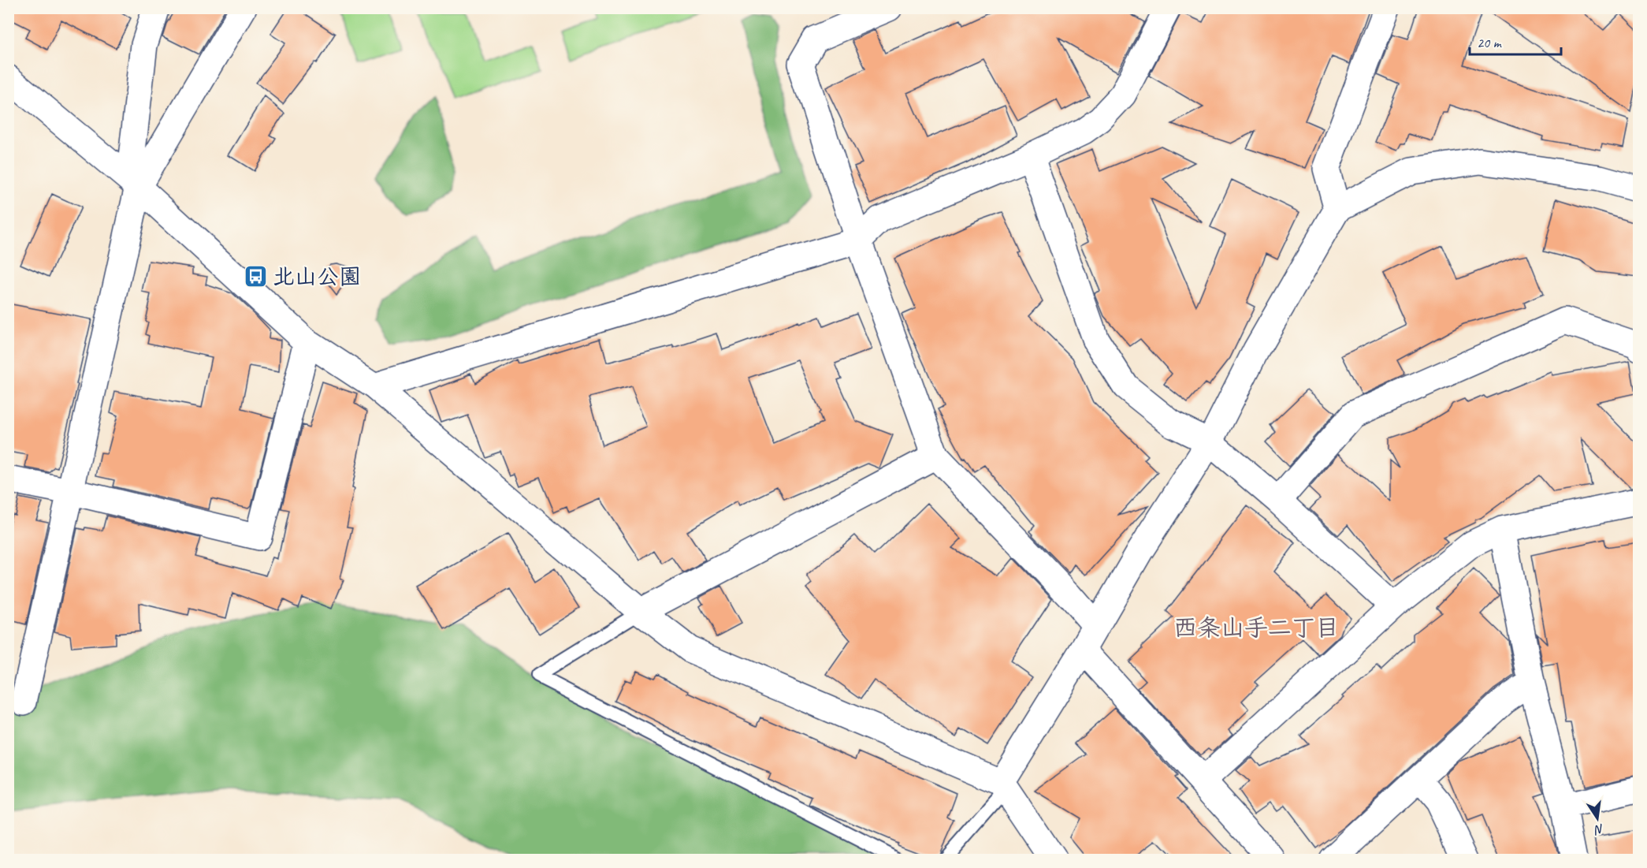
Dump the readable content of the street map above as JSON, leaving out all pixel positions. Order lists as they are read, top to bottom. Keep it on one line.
{"districts":["西条山手二丁目"],"places":{"bus stop":["北山公園"]},"scale_bar":"20 m","north":"bottom"}
